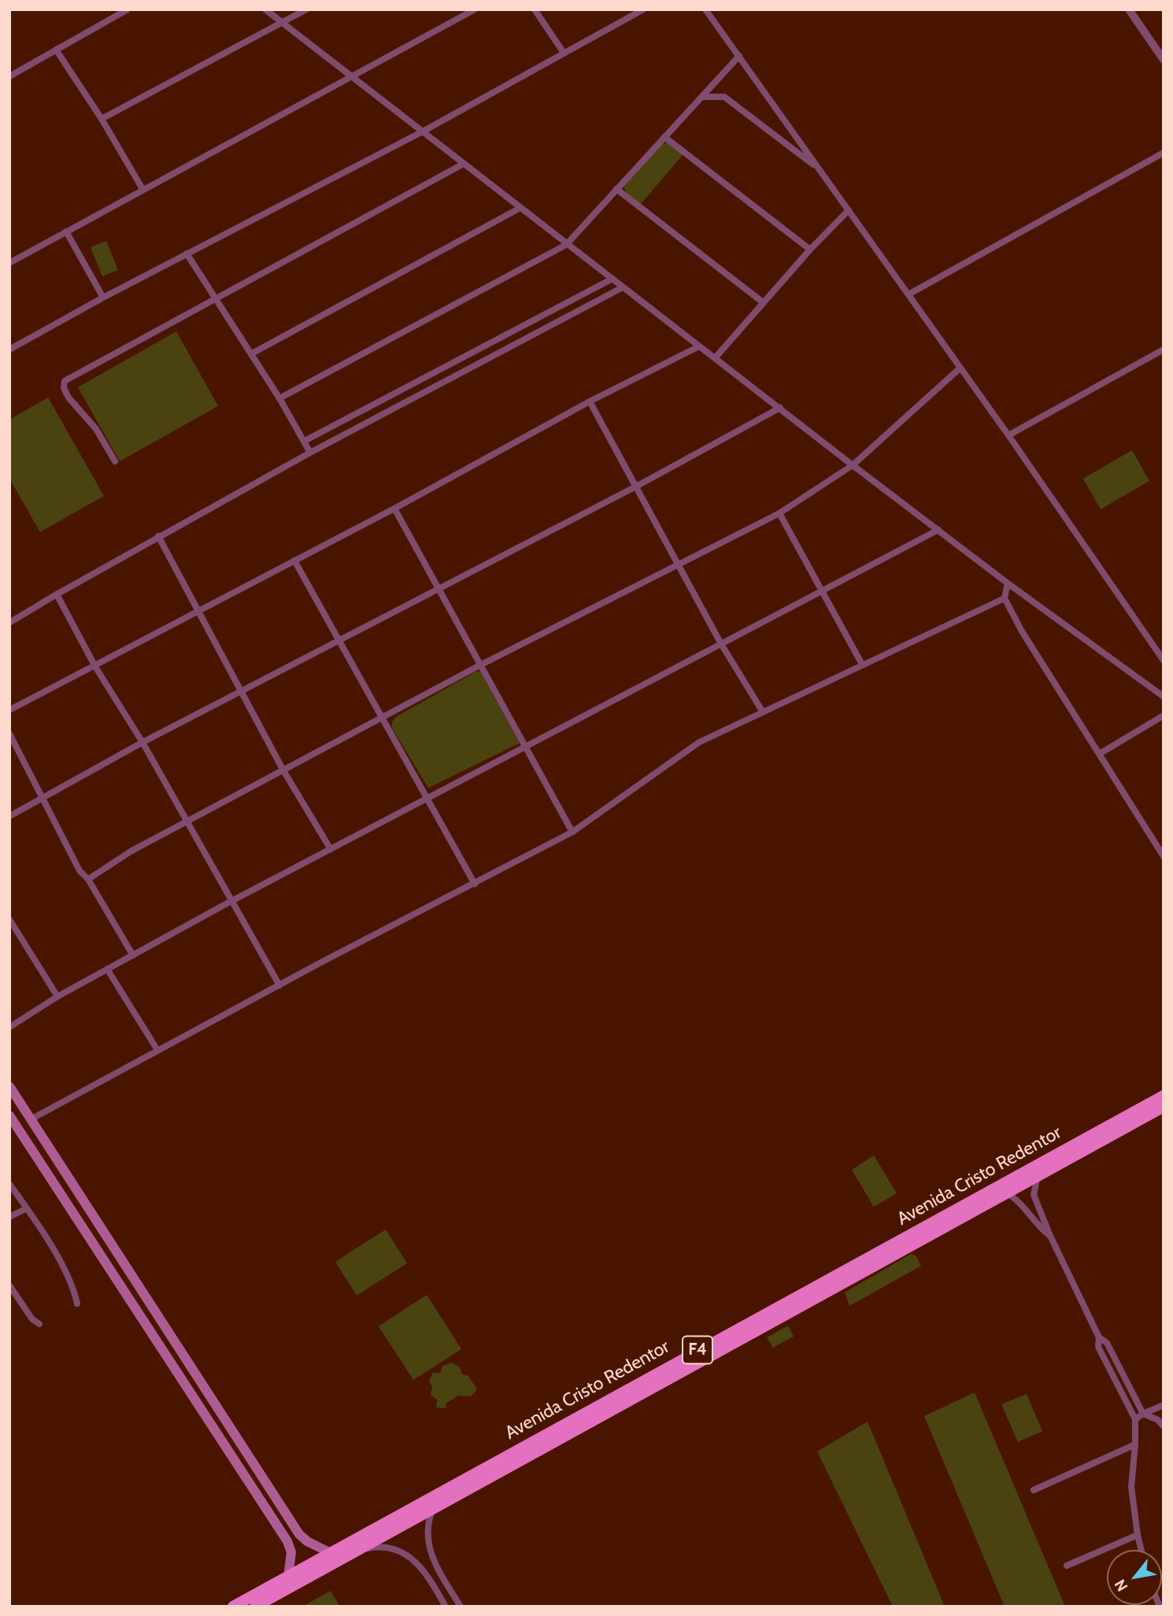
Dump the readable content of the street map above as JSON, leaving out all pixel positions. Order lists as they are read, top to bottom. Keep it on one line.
{"streets":{"highway":["Avenida Cristo Redentor","F4"]},"north":"bottom left"}
